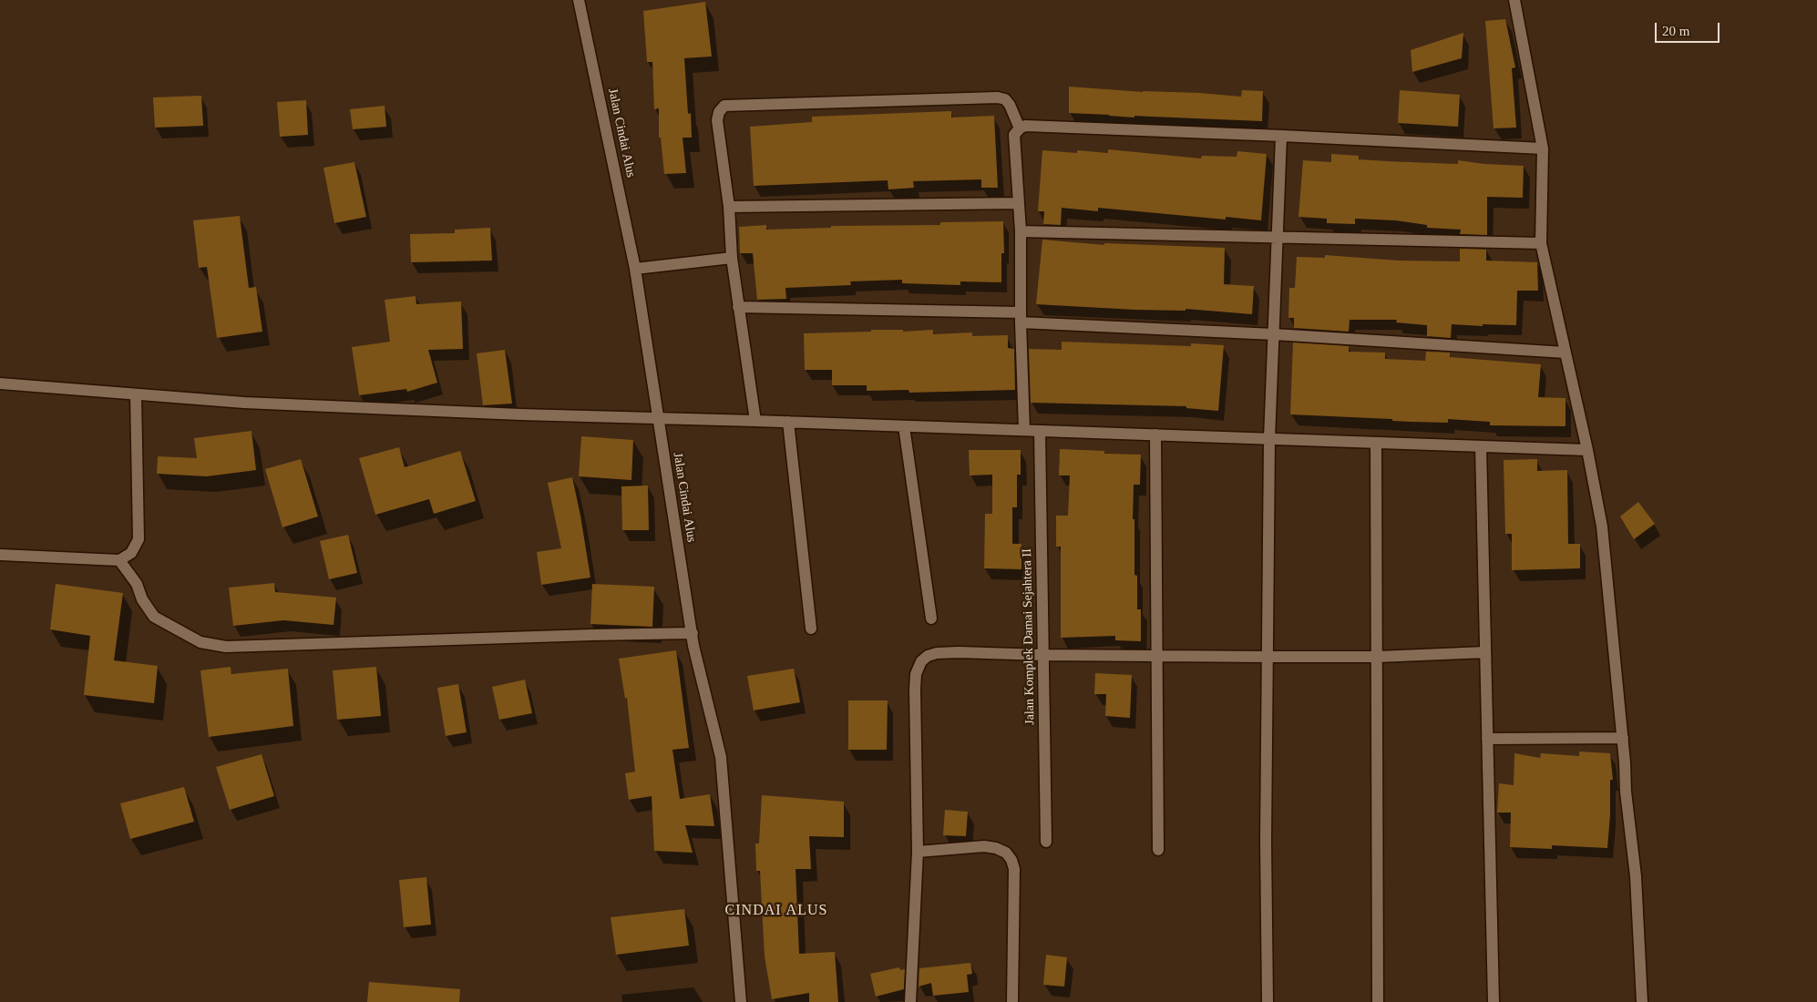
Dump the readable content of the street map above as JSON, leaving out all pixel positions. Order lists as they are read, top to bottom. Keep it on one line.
{"streets":{"street":["Jalan Cindai Alus","Jalan Komplek Damai Sejahtera II"]},"districts":["CINDAI ALUS"],"scale_bar":"20 m"}
